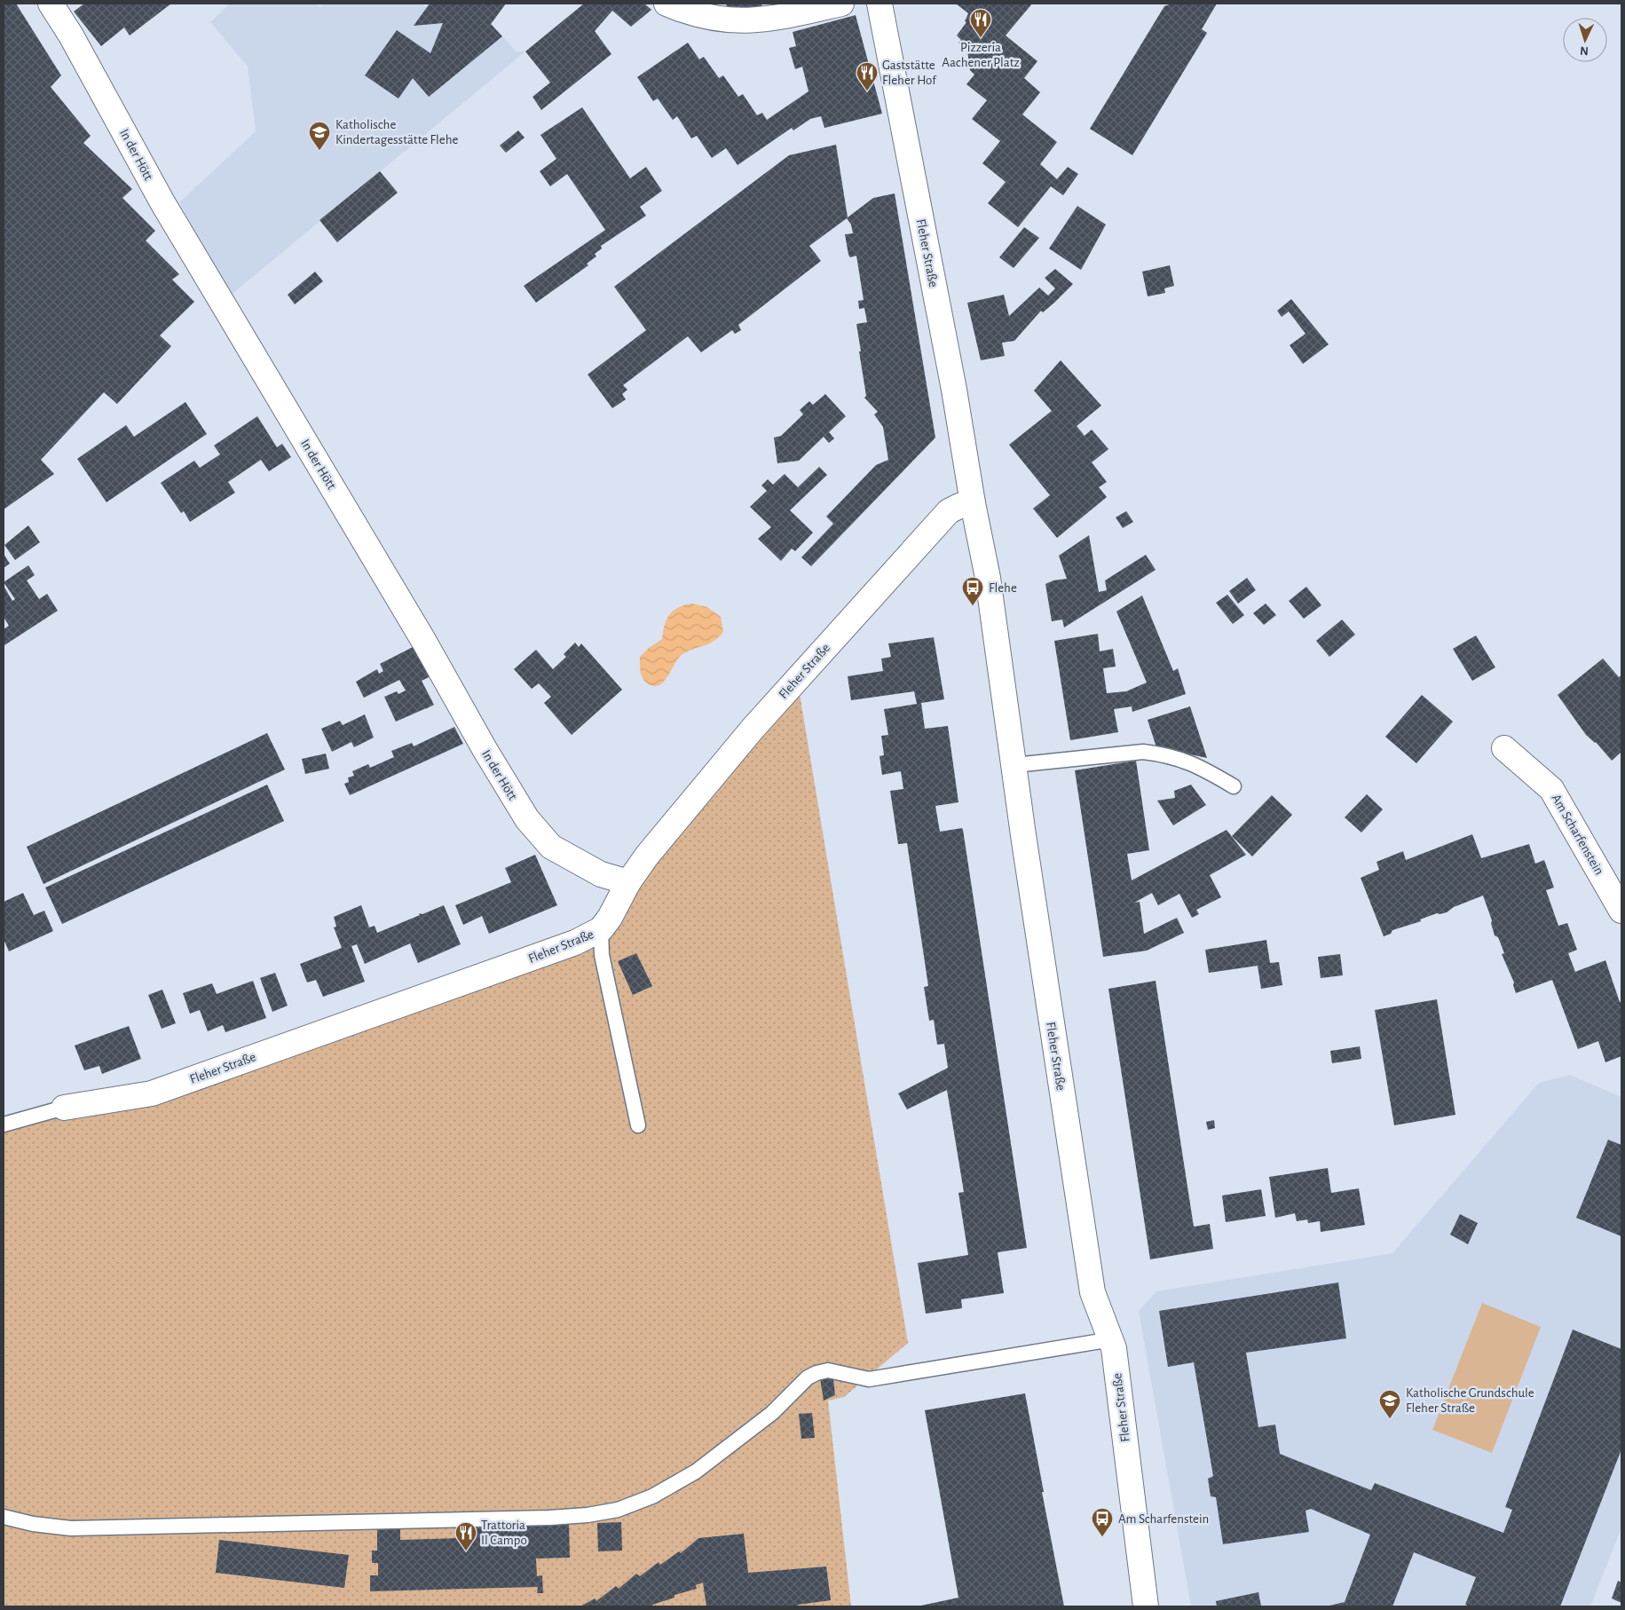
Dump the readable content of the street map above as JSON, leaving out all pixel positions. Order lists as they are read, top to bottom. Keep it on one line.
{"streets":{"street":["In der Hött","Fleher Straße","Am Scharfenstein"]},"crossings":[["In der Hött","Fleher Straße"]],"places":{"restaurant":["Pizzeria Aachener Platz","Gaststätte Fleher Hof","Trattoria Il Campo"],"school or university":["Katholische Kindertagesstätte Flehe","Katholische Grundschule Fleher Straße"],"bus stop":["Flehe","Am Scharfenstein"]},"north":"bottom"}
